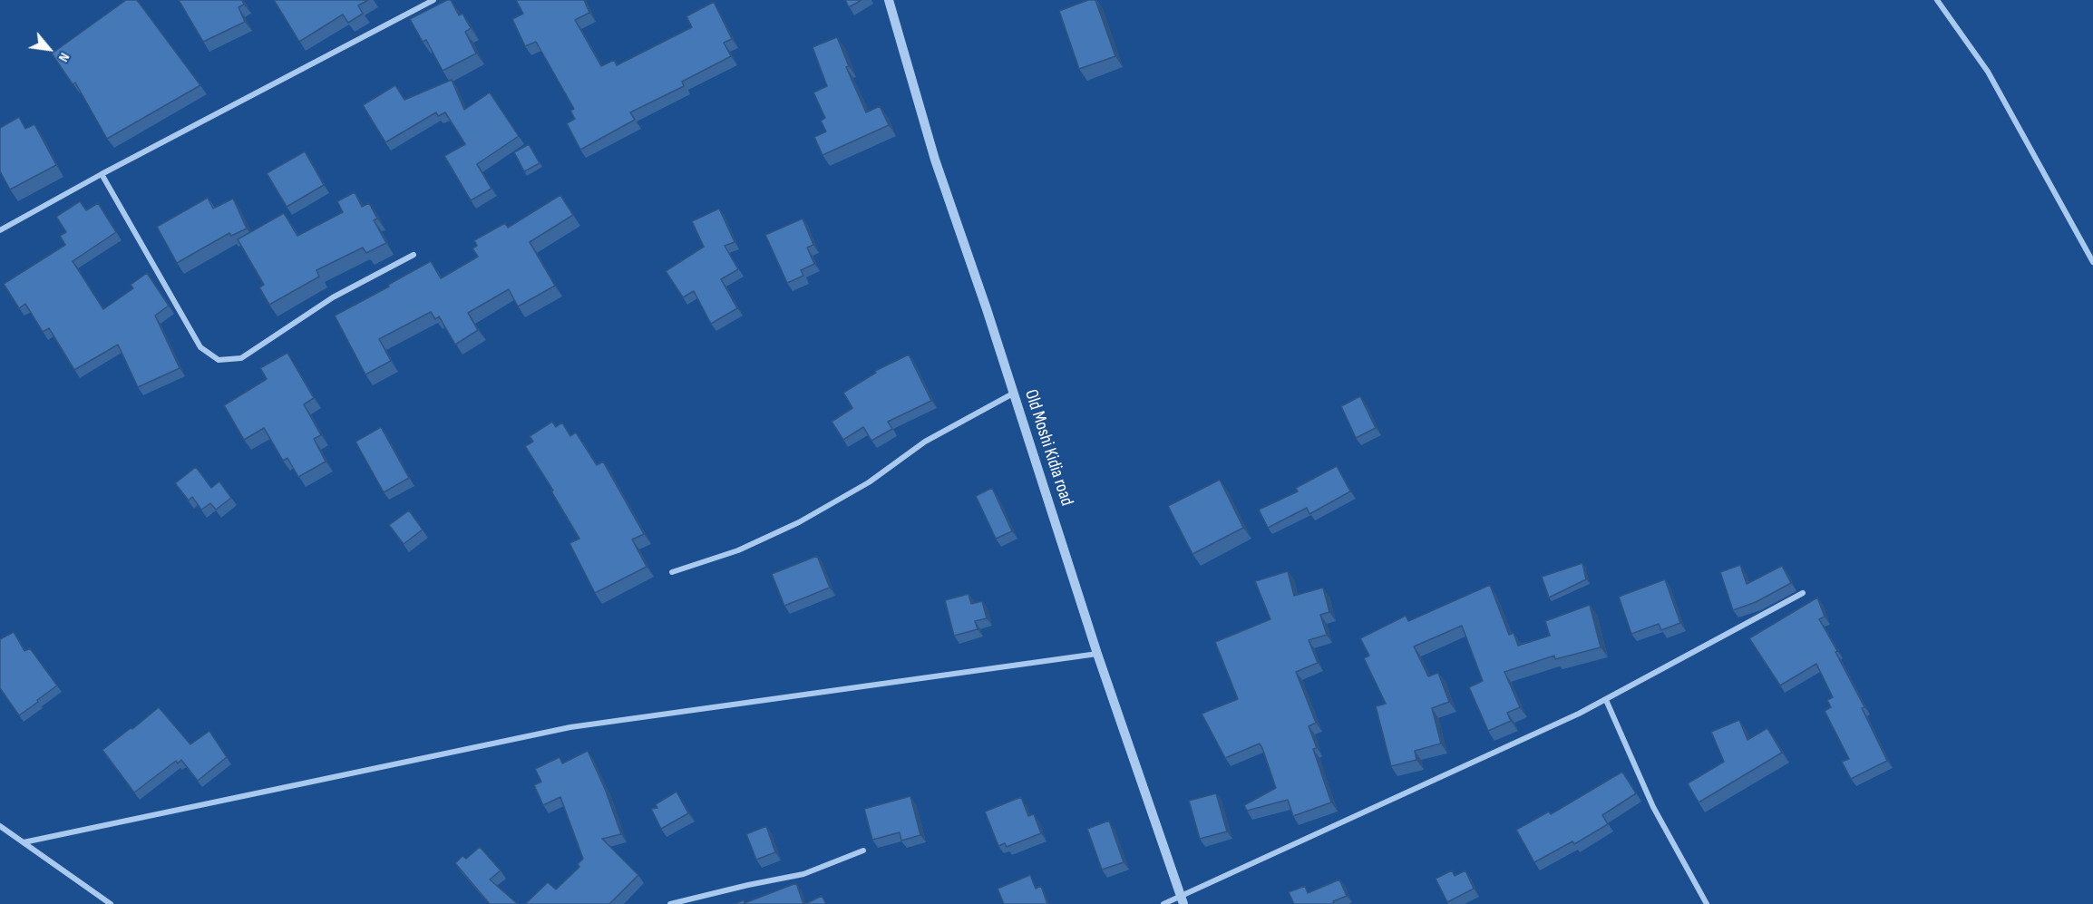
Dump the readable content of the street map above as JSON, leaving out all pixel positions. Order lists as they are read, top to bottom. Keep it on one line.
{"streets":{"street":["Old Moshi Kidia road"]},"north":"bottom right"}
